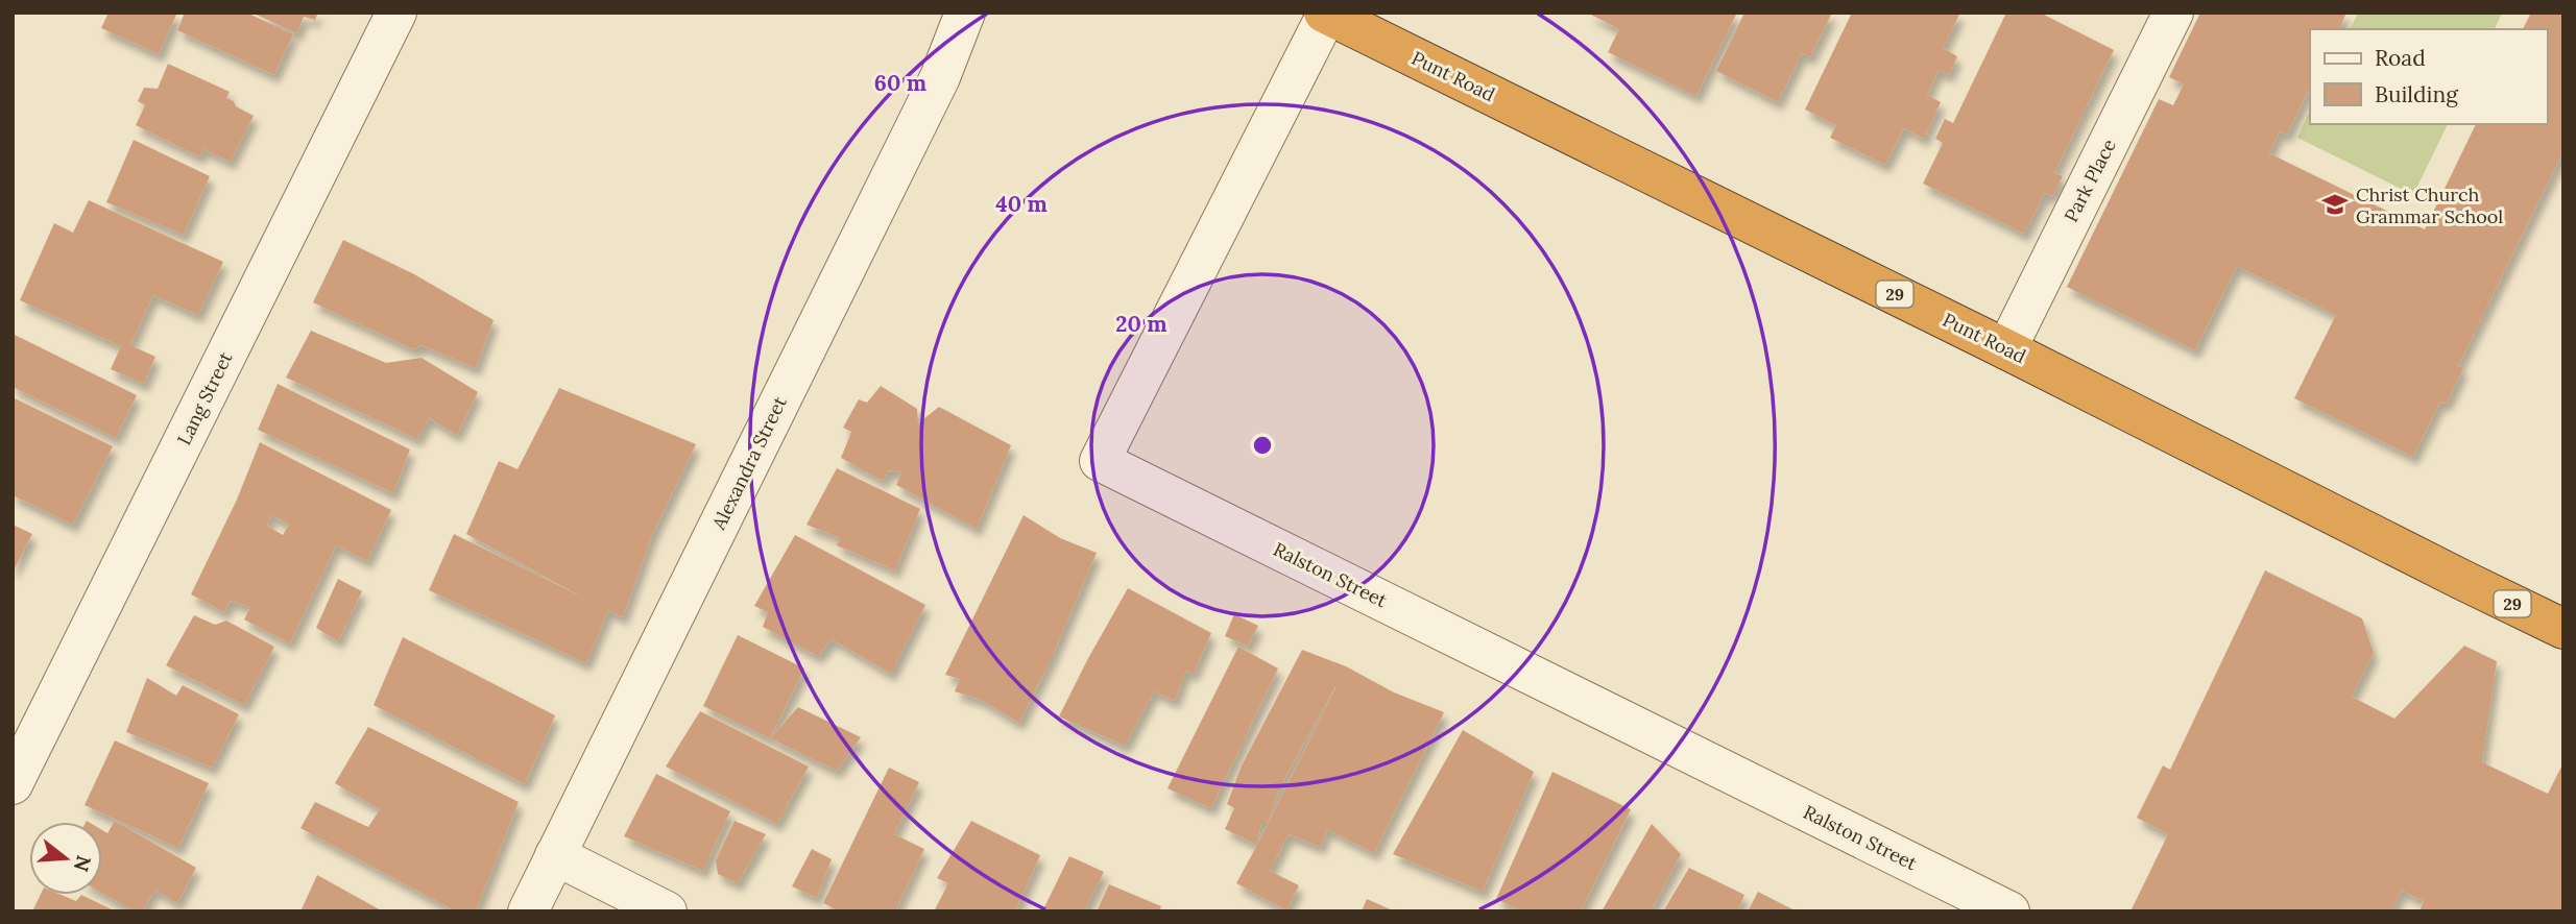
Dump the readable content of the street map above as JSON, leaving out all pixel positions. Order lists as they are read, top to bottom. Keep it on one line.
{"streets":{"highway":["Punt Road","29"],"street":["Park Place","Lang Street","Alexandra Street","Ralston Street"]},"crossings":[["Punt Road","Park Place"],["Punt Road","Ralston Street"]],"places":{"school or university":["Christ Church Grammar School"]},"legend":["Road","Building"],"north":"right","rings":["60 m","40 m","20 m"]}
